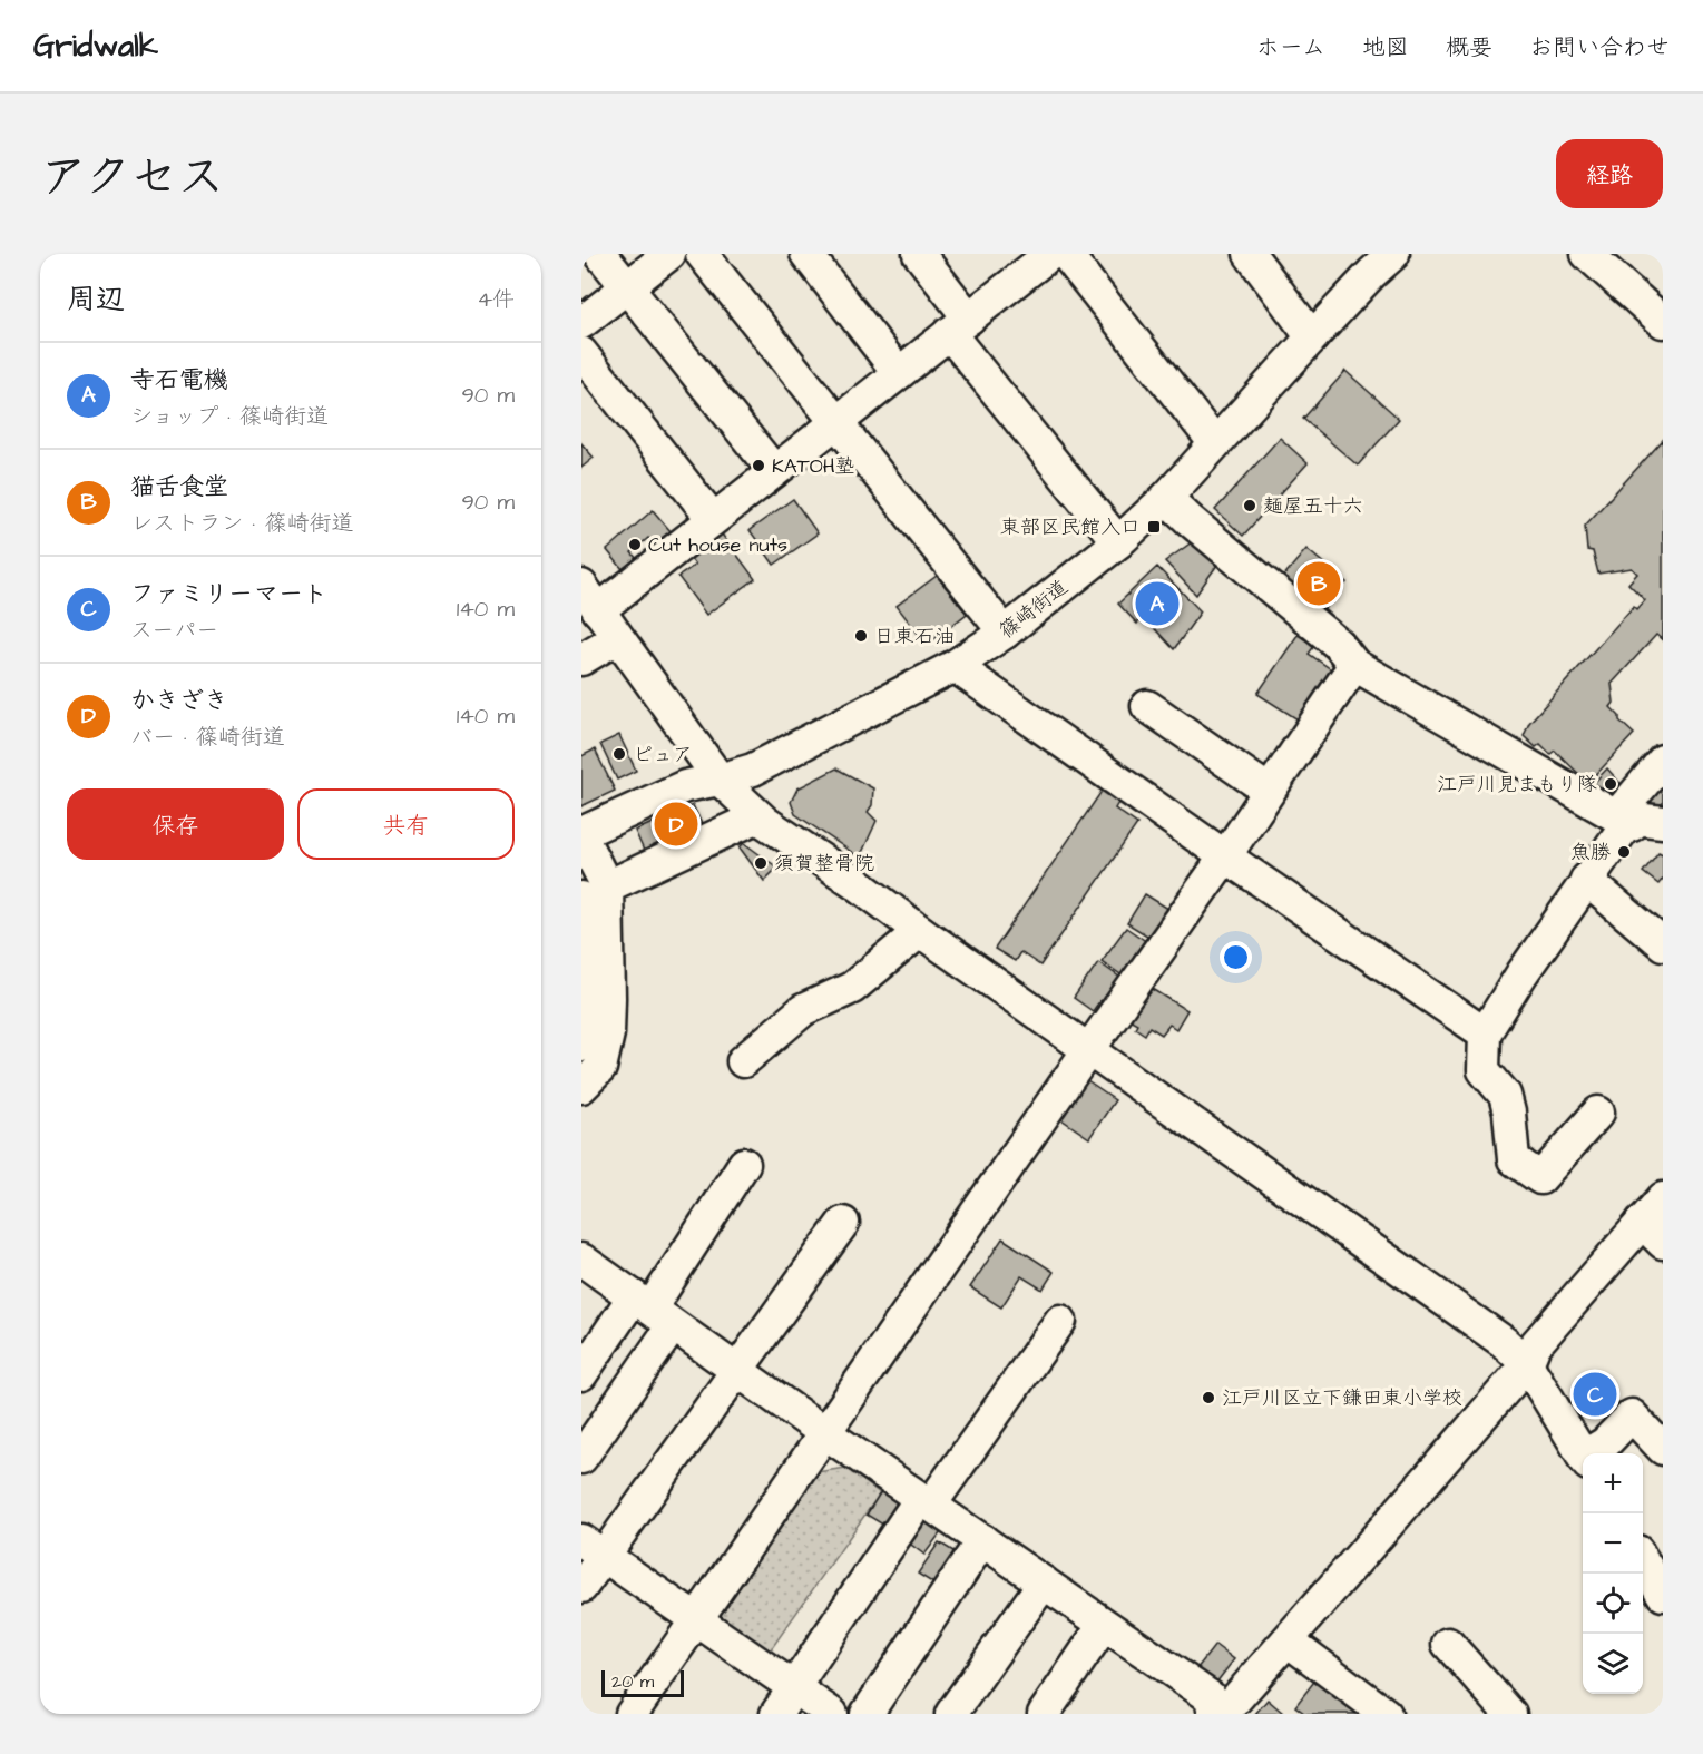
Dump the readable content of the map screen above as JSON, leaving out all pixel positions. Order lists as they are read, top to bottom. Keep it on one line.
{"streets":{"street":["篠崎街道"]},"places":{"other":["KATOH塾","麺屋五十六","Cut house nuts","日東石油","ピュア","江戸川見まもり隊","魚勝","須賀整骨院","江戸川区立下鎌田東小学校"],"transit":["東部区民館入口"]},"scale_bar":"20 m","page":{"header":"Gridwalk","nav":["ホーム","地図","概要","お問い合わせ"],"title":"アクセス","buttons":["経路",["保存","共有"]],"heading":["周辺","4件"],"list":[{"mark":"A","name":"寺石電機","note":"ショップ · 篠崎街道","value":"90 m"},{"mark":"B","name":"猫舌食堂","note":"レストラン · 篠崎街道","value":"90 m"},{"mark":"C","name":"ファミリーマート","note":"スーパー","value":"140 m"},{"mark":"D","name":"かきざき","note":"バー · 篠崎街道","value":"140 m"}],"pins":["B","A","D","C"],"map_buttons":["+","−"],"scale":"20 m"}}
